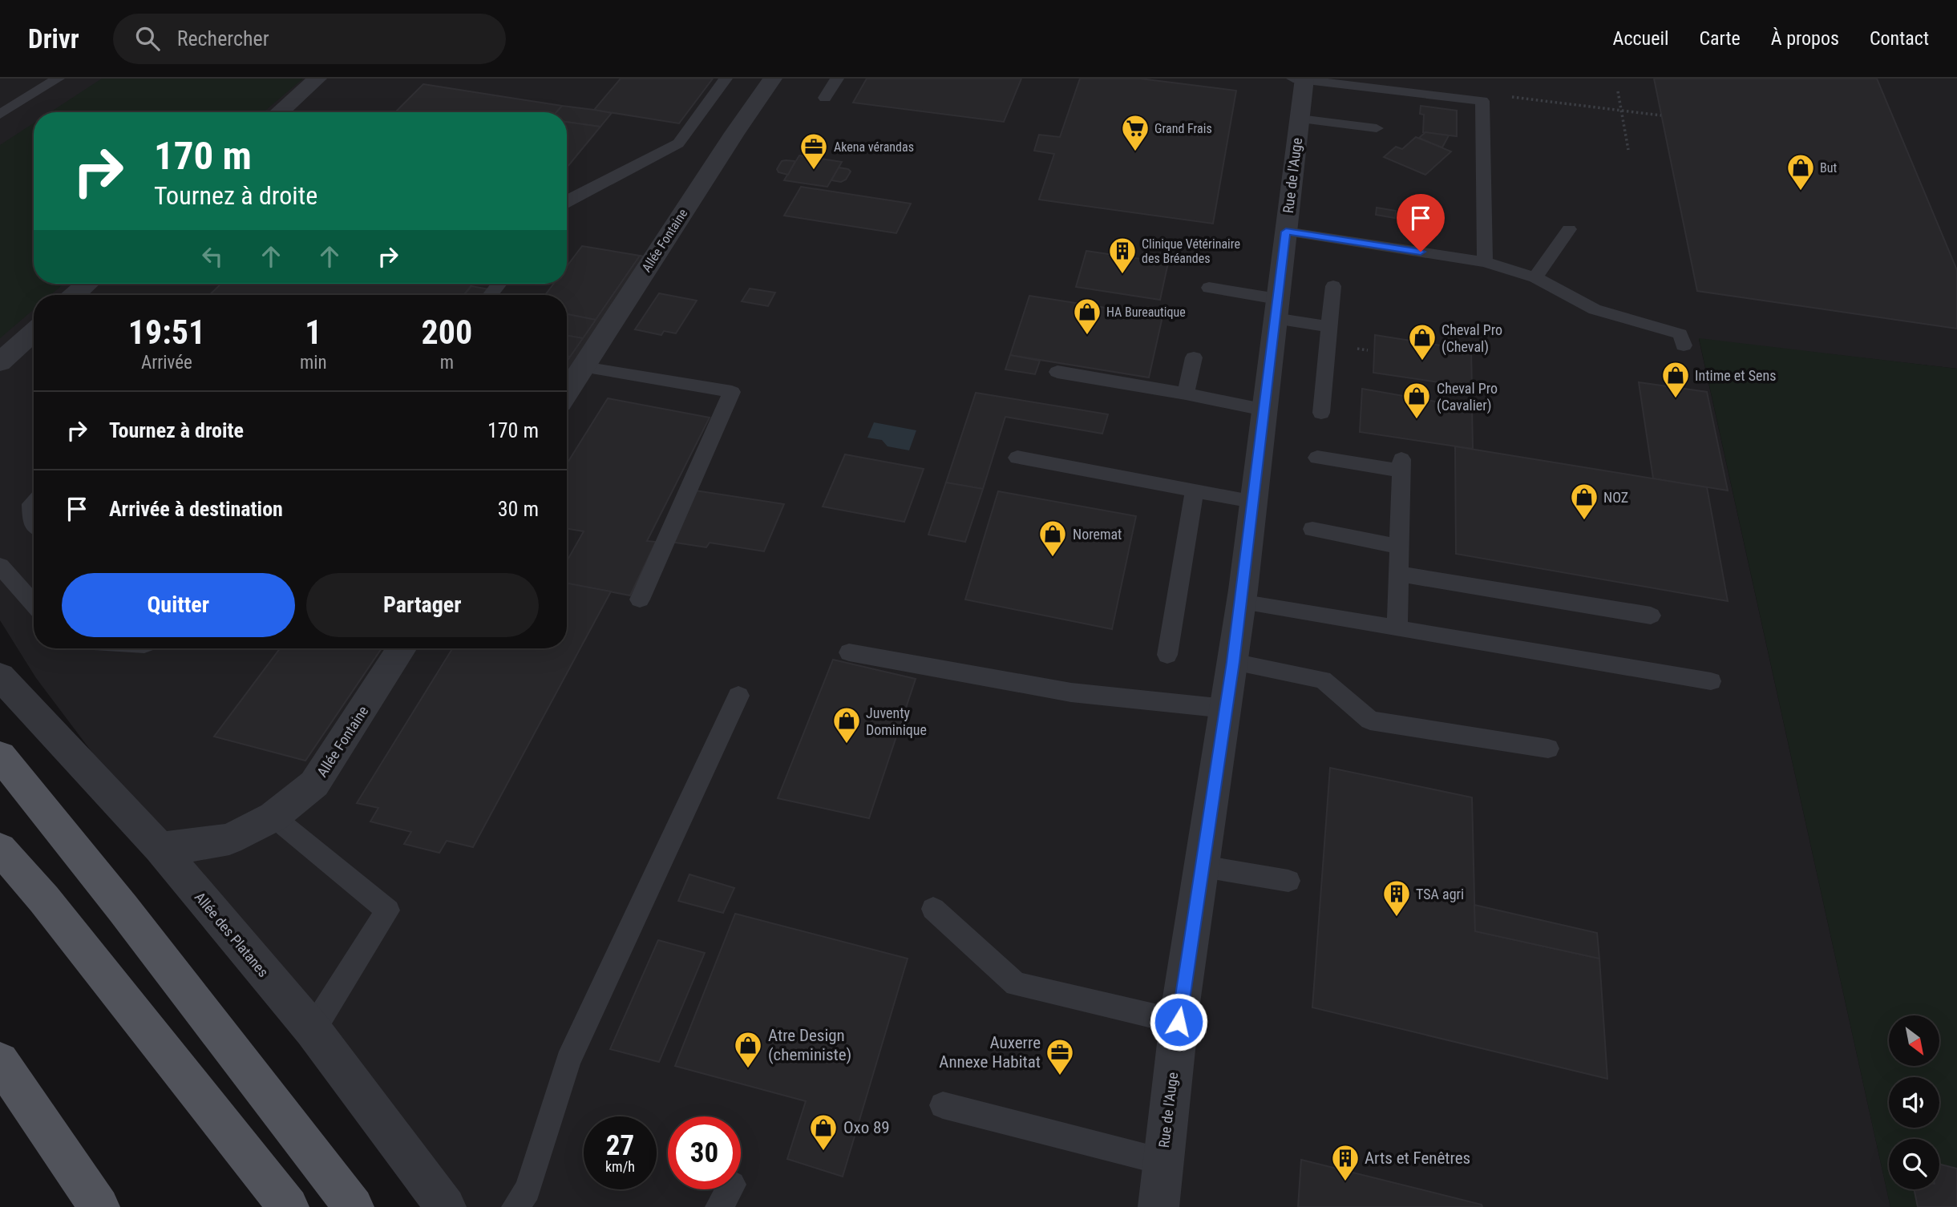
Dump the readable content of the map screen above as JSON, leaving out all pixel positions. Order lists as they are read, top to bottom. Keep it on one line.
{"streets":{"street":["Rue de l'Auge","Allée Fontaine","Allée des Platanes"]},"crossings":[["Allée Fontaine","Allée des Platanes"]],"places":{"supermarket":["Grand Frais"],"office":["Akena vérandas","Auxerre Annexe Habitat"],"shop":["But","HA Bureautique","Cheval Pro (Cheval)","Intime et Sens","Cheval Pro (Cavalier)","NOZ","Noremat","Juventy Dominique","Atre Design (cheministe)","Oxo 89"],"building":["Clinique Vétérinaire des Bréandes","TSA agri","Arts et Fenêtres"]},"north":"bottom right","page":{"header":"Drivr","search":"Rechercher","nav":["Accueil","Carte","À propos","Contact"],"turn":["170 m","Tournez à droite"],"eta":["19:51","Arrivée","1","min","200","m"],"list":[{"name":"Tournez à droite","value":"170 m"},{"name":"Arrivée à destination","value":"30 m"}],"buttons":["Quitter","Partager"],"speed":"27 km/h","limit":"30"}}
